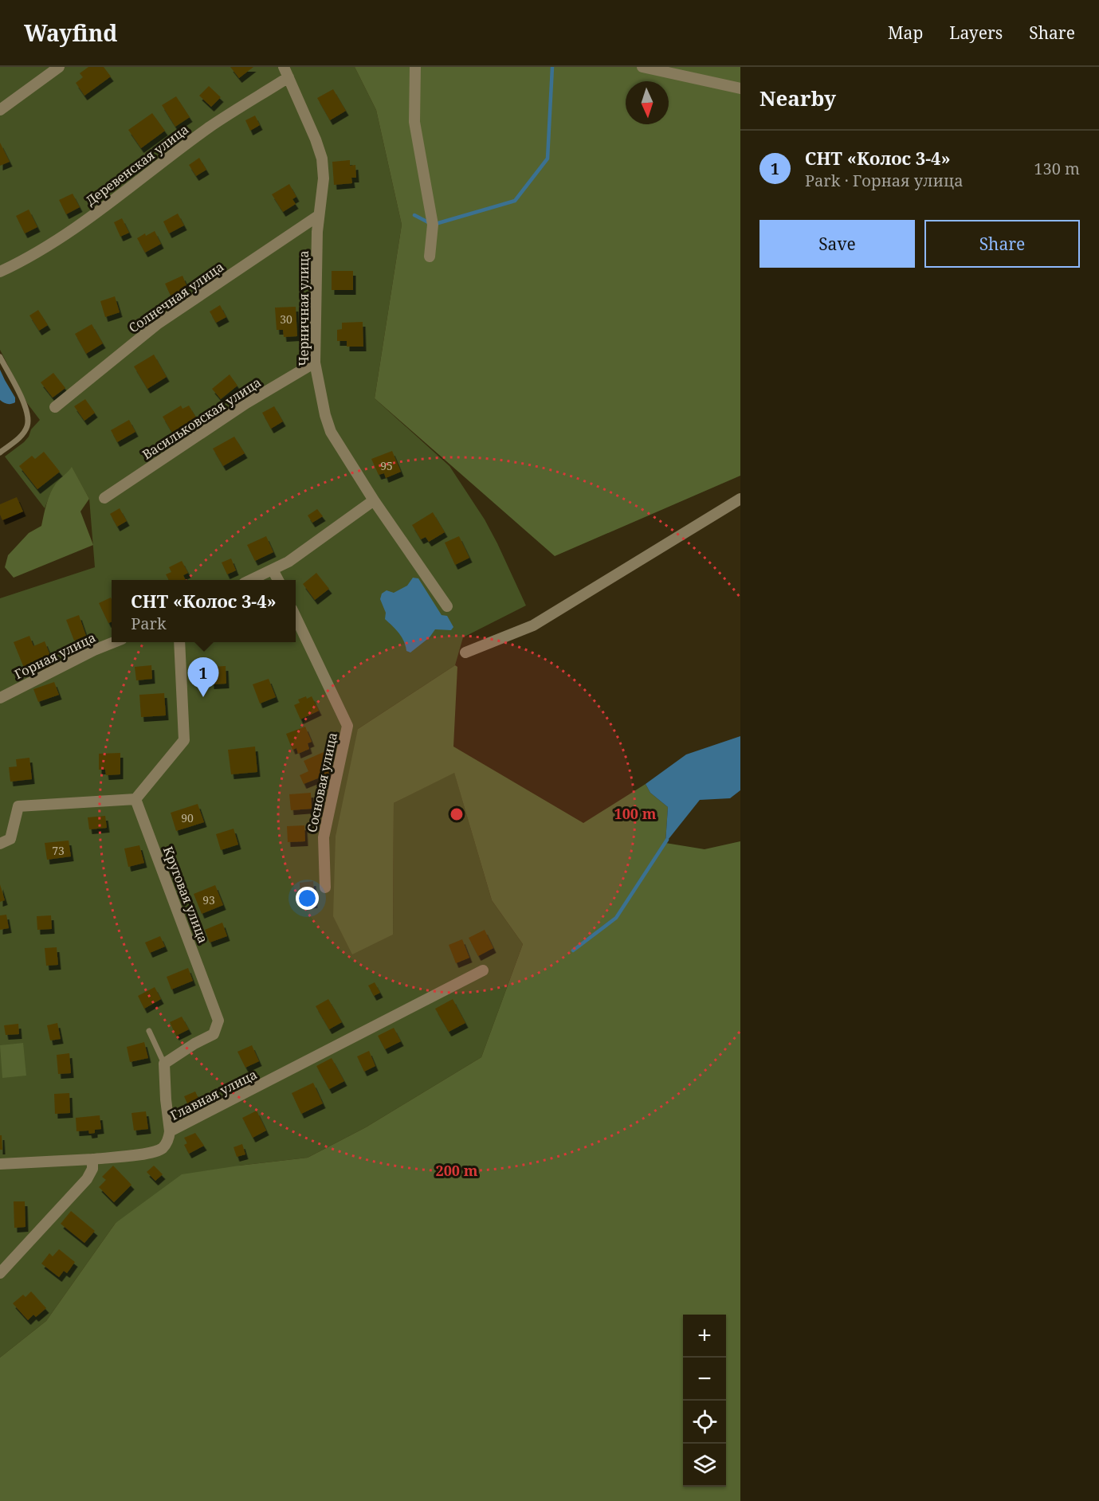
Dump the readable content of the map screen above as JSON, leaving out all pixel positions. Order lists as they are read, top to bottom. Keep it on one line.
{"streets":{"street":["Деревенская улица","Солнечная улица","Черничная улица","Васильковская улица","Горная улица","Сосновая улица","Круговая улица","Главная улица"]},"crossings":[["Деревенская улица","Черничная улица"],["Солнечная улица","Черничная улица"],["Черничная улица","Васильковская улица"]],"house_numbers":["30","95","90","73","93"],"north":"bottom","page":{"header":"Wayfind","nav":["Map","Layers","Share"],"heading":"Nearby","list":[{"mark":"1","name":"СНТ «Колос 3-4»","note":"Park · Горная улица","value":"130 m"}],"buttons":["Save","Share"],"popup":["СНТ «Колос 3-4»","Park"],"pins":"1","map_buttons":["+","−"]},"rings":["100 m","200 m"]}
